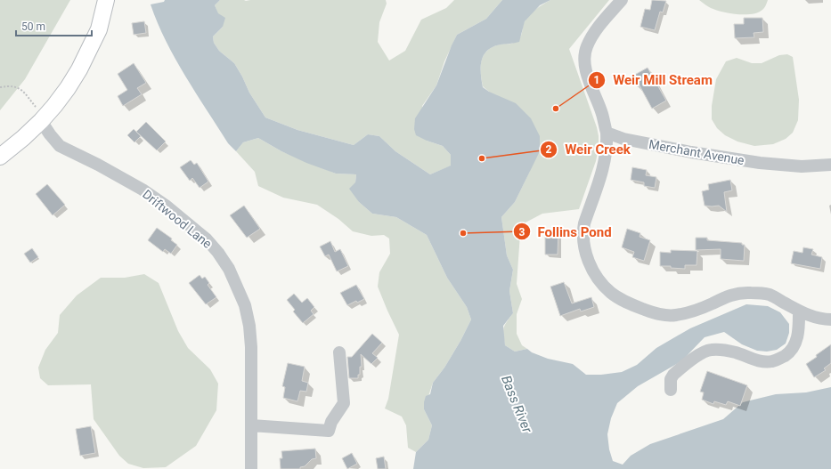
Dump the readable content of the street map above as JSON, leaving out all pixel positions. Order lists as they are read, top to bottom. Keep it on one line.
{"streets":{"street":["Merchant Avenue","Driftwood Lane"]},"water":["Bass River"],"places":["Weir Mill Stream","Weir Creek","Follins Pond"],"scale_bar":"50 m"}
